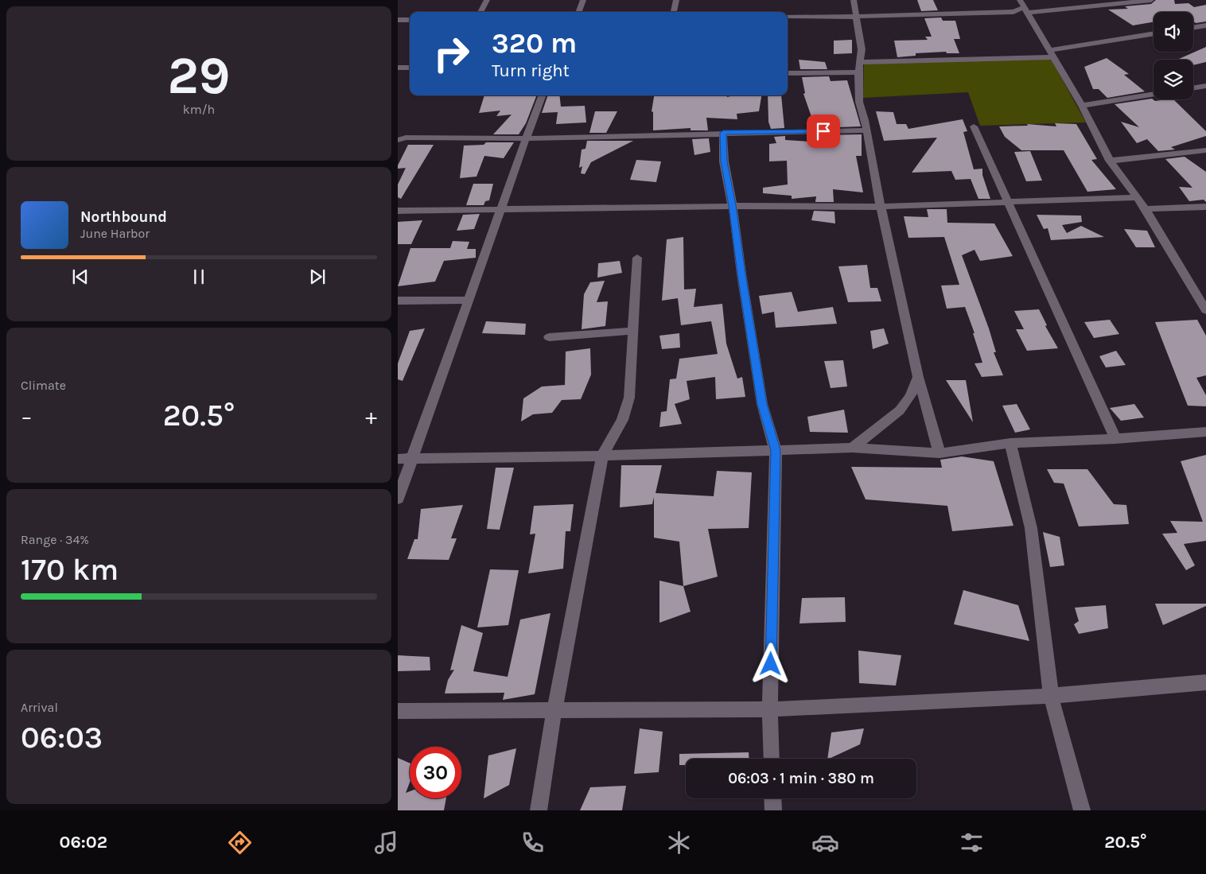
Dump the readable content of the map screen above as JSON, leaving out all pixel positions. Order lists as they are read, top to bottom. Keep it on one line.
{"page":{"tile":[["29","km/h"],"Climate",["Range · 34%","170 km"],["Arrival","06:03"]],"turn":["320 m","Turn right"],"song":["Northbound","June Harbor"],"heat":["−","20.5°","+"],"limit":"30","trip":"06:03 · 1 min · 380 m","tabs":["06:02","20.5°"]}}
